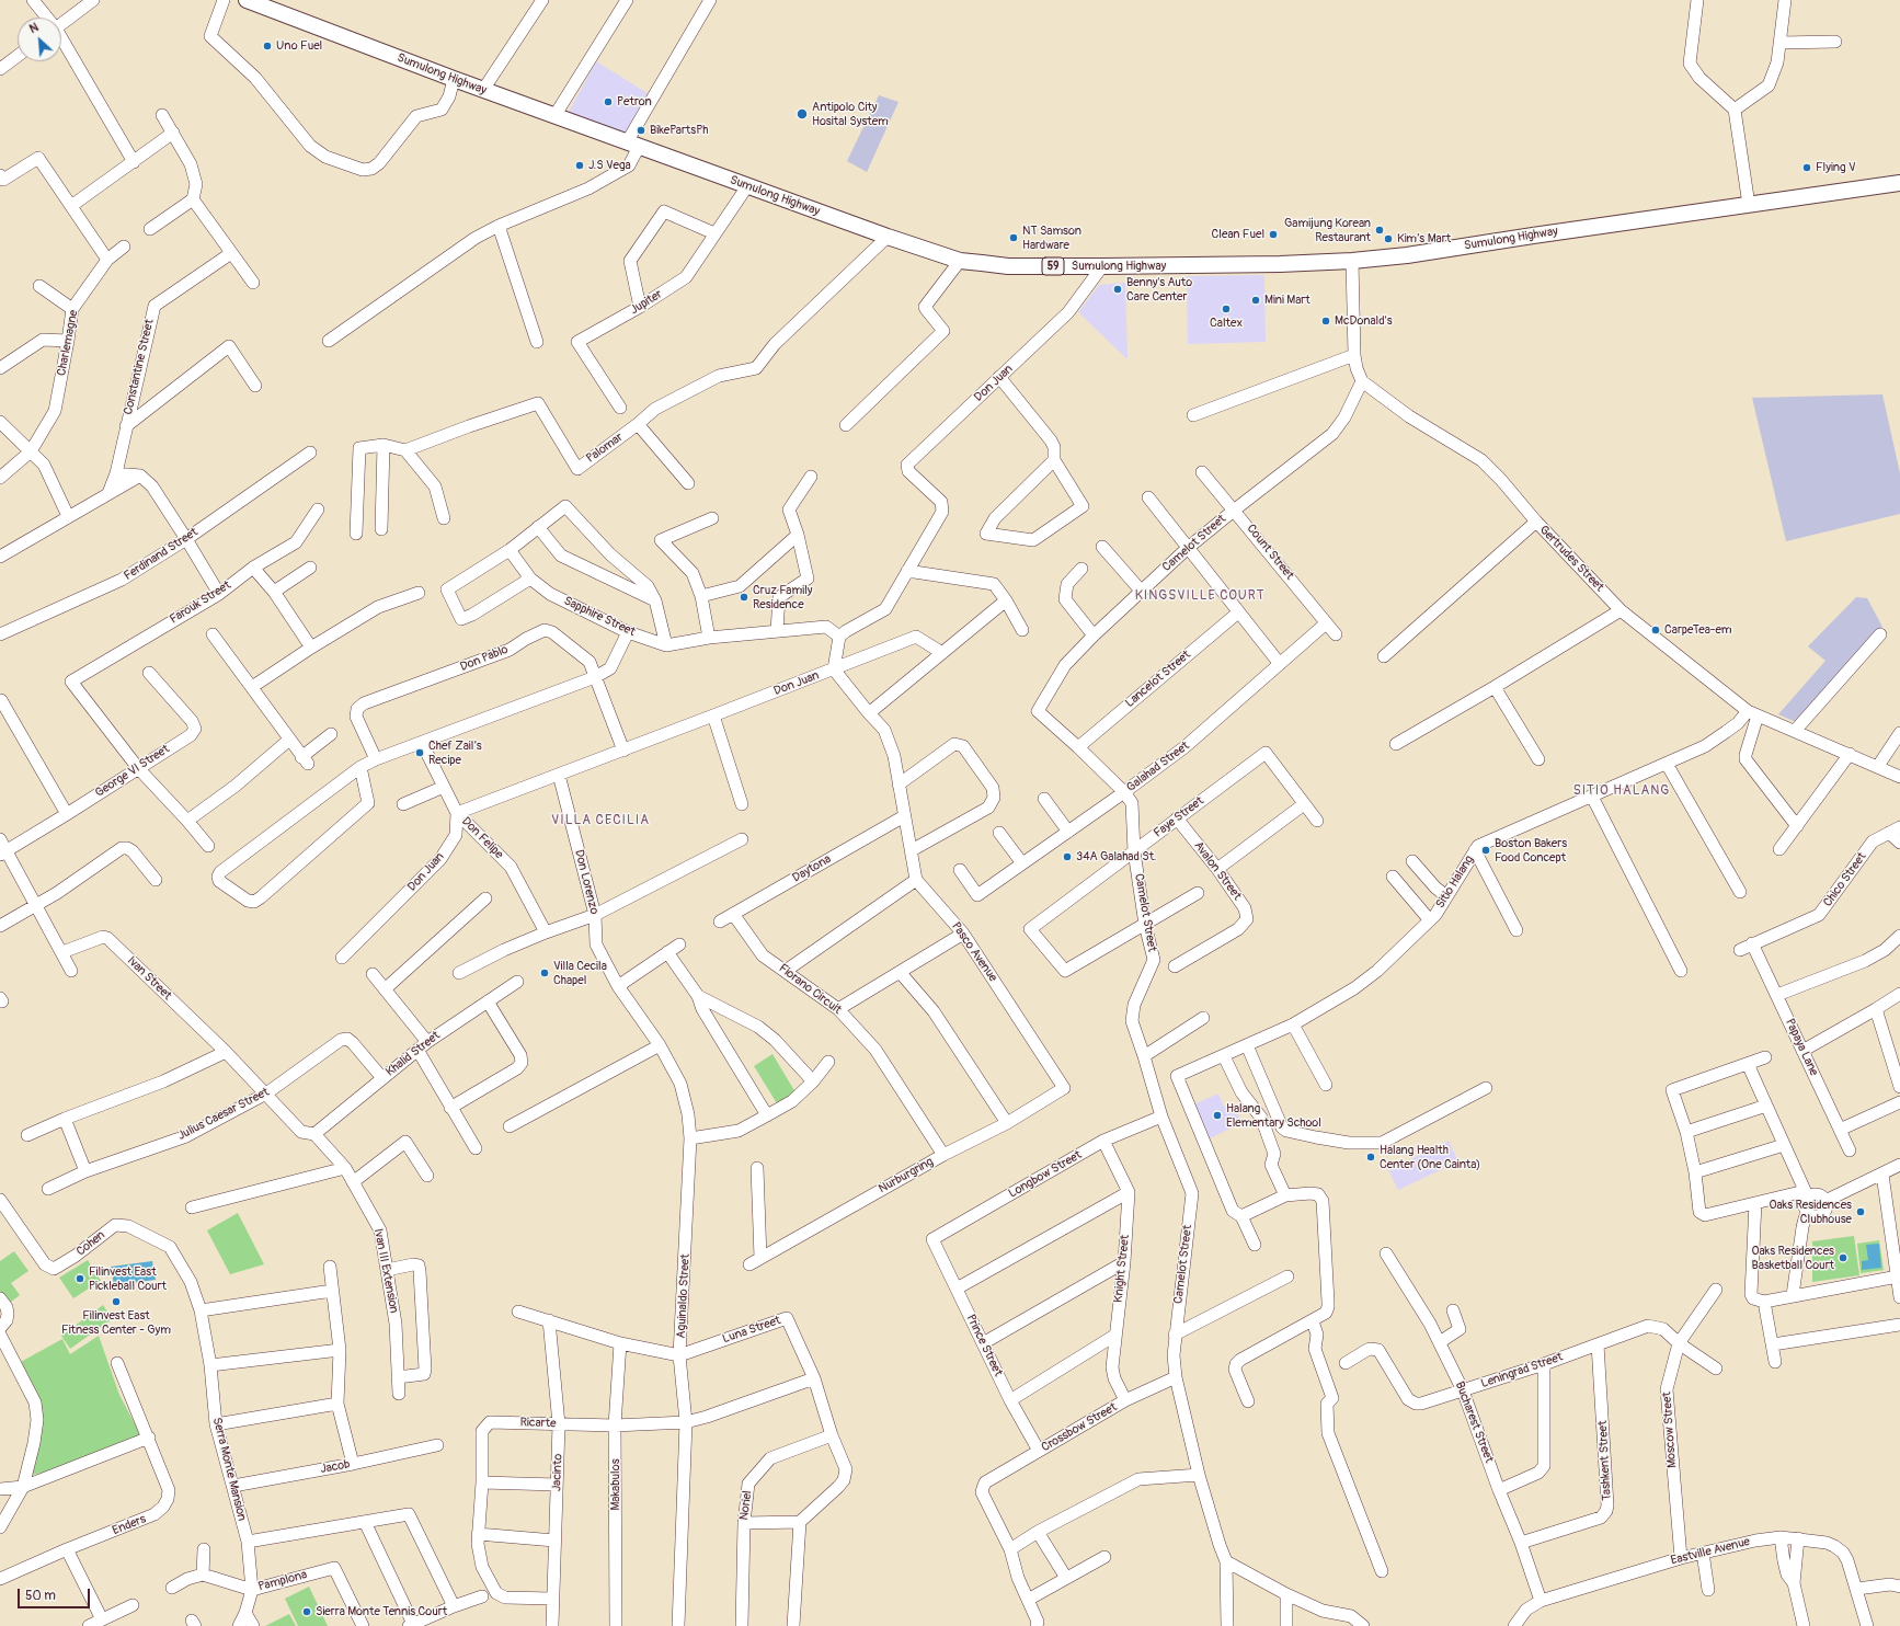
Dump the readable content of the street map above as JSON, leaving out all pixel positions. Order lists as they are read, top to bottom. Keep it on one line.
{"streets":{"main road":["Sumulong Highway","59"],"street":["Jupiter","Charlemagne","Constantine Street","Don Juan","Palomar","Camelot Street","Count Street","Ferdinand Street","Gertrudes Street","Farouk Street","Sapphire Street","Don Pablo","Lancelot Street","Galahad Street","George VI Street","Faye Street","Don Felipe","Daytona","Avalon Street","Chico Street","Don Lorenzo","Sitio Halang","Pasco Avenue","Ivan Street","Fiorano Circuit","Papaya Lane","Khalid Street","Julius Caesar Street","Longbow Street","Nurburgring","Cohen","Knight Street","Ivan III Extension","Aguinaldo Street","Luna Street","Prince Street","Leningrad Street","Bucharest Street","Ricarte","Crossbow Street","Moscow Street","Tashkent Street","Jacob","Serra Monte Mansion","Jacinto","Makabulos","Noriel","Enders","Eastville Avenue","Pamplona"]},"crossings":[["Sumulong Highway","Jupiter"],["Sumulong Highway","Don Juan"],["Sumulong Highway","Palomar"],["Don Juan","Sapphire Street"],["Don Juan","Don Pablo"],["Don Juan","Don Felipe"],["Don Juan","Don Lorenzo"],["Camelot Street","Count Street"],["Camelot Street","Gertrudes Street"],["Camelot Street","Lancelot Street"],["Camelot Street","Galahad Street"],["Camelot Street","Faye Street"],["Camelot Street","Longbow Street"],["Camelot Street","Crossbow Street"],["Count Street","Galahad Street"],["Gertrudes Street","Sitio Halang"],["Farouk Street","George VI Street"],["Faye Street","Avalon Street"],["Daytona","Fiorano Circuit"],["Chico Street","Papaya Lane"],["Don Lorenzo","Aguinaldo Street"],["Pasco Avenue","Nurburgring"],["Ivan Street","Ivan III Extension"],["Fiorano Circuit","Nurburgring"],["Khalid Street","Julius Caesar Street"],["Khalid Street","Ivan III Extension"],["Julius Caesar Street","Ivan III Extension"],["Longbow Street","Knight Street"],["Longbow Street","Prince Street"],["Cohen","Serra Monte Mansion"],["Knight Street","Crossbow Street"],["Aguinaldo Street","Luna Street"],["Aguinaldo Street","Ricarte"],["Luna Street","Ricarte"],["Luna Street","Noriel"],["Prince Street","Crossbow Street"],["Leningrad Street","Bucharest Street"],["Leningrad Street","Moscow Street"],["Leningrad Street","Tashkent Street"],["Bucharest Street","Tashkent Street"],["Bucharest Street","Eastville Avenue"],["Ricarte","Jacinto"],["Ricarte","Makabulos"],["Moscow Street","Eastville Avenue"],["Jacob","Serra Monte Mansion"],["Serra Monte Mansion","Pamplona"]],"districts":["KINGSVILLE COURT","SITIO HALANG","VILLA CECILIA"],"places":["Uno Fuel","Petron","Antipolo City Hosital System","BikePartsPh","J.S Vega","Flying V","Gamijung Korean Restaurant","Clean Fuel","NT Samson Hardware","Kim’s Mart","Benny's Auto Care Center","Mini Mart","Caltex","McDonald's","Cruz Family Residence","CarpeTea-em","Chef Zail’s Recipe","Boston Bakers Food Concept","34A Galahad St.","Villa Cecila Chapel","Halang Elementary School","Halang Health Center (One Cainta)","Oaks Residences Clubhouse","Oaks Residences Basketball Court","Filinvest East Pickleball Court","Filinvest East Fitness Center - Gym","Sierra Monte Tennis Court"],"scale_bar":"50 m","north":"top left"}
